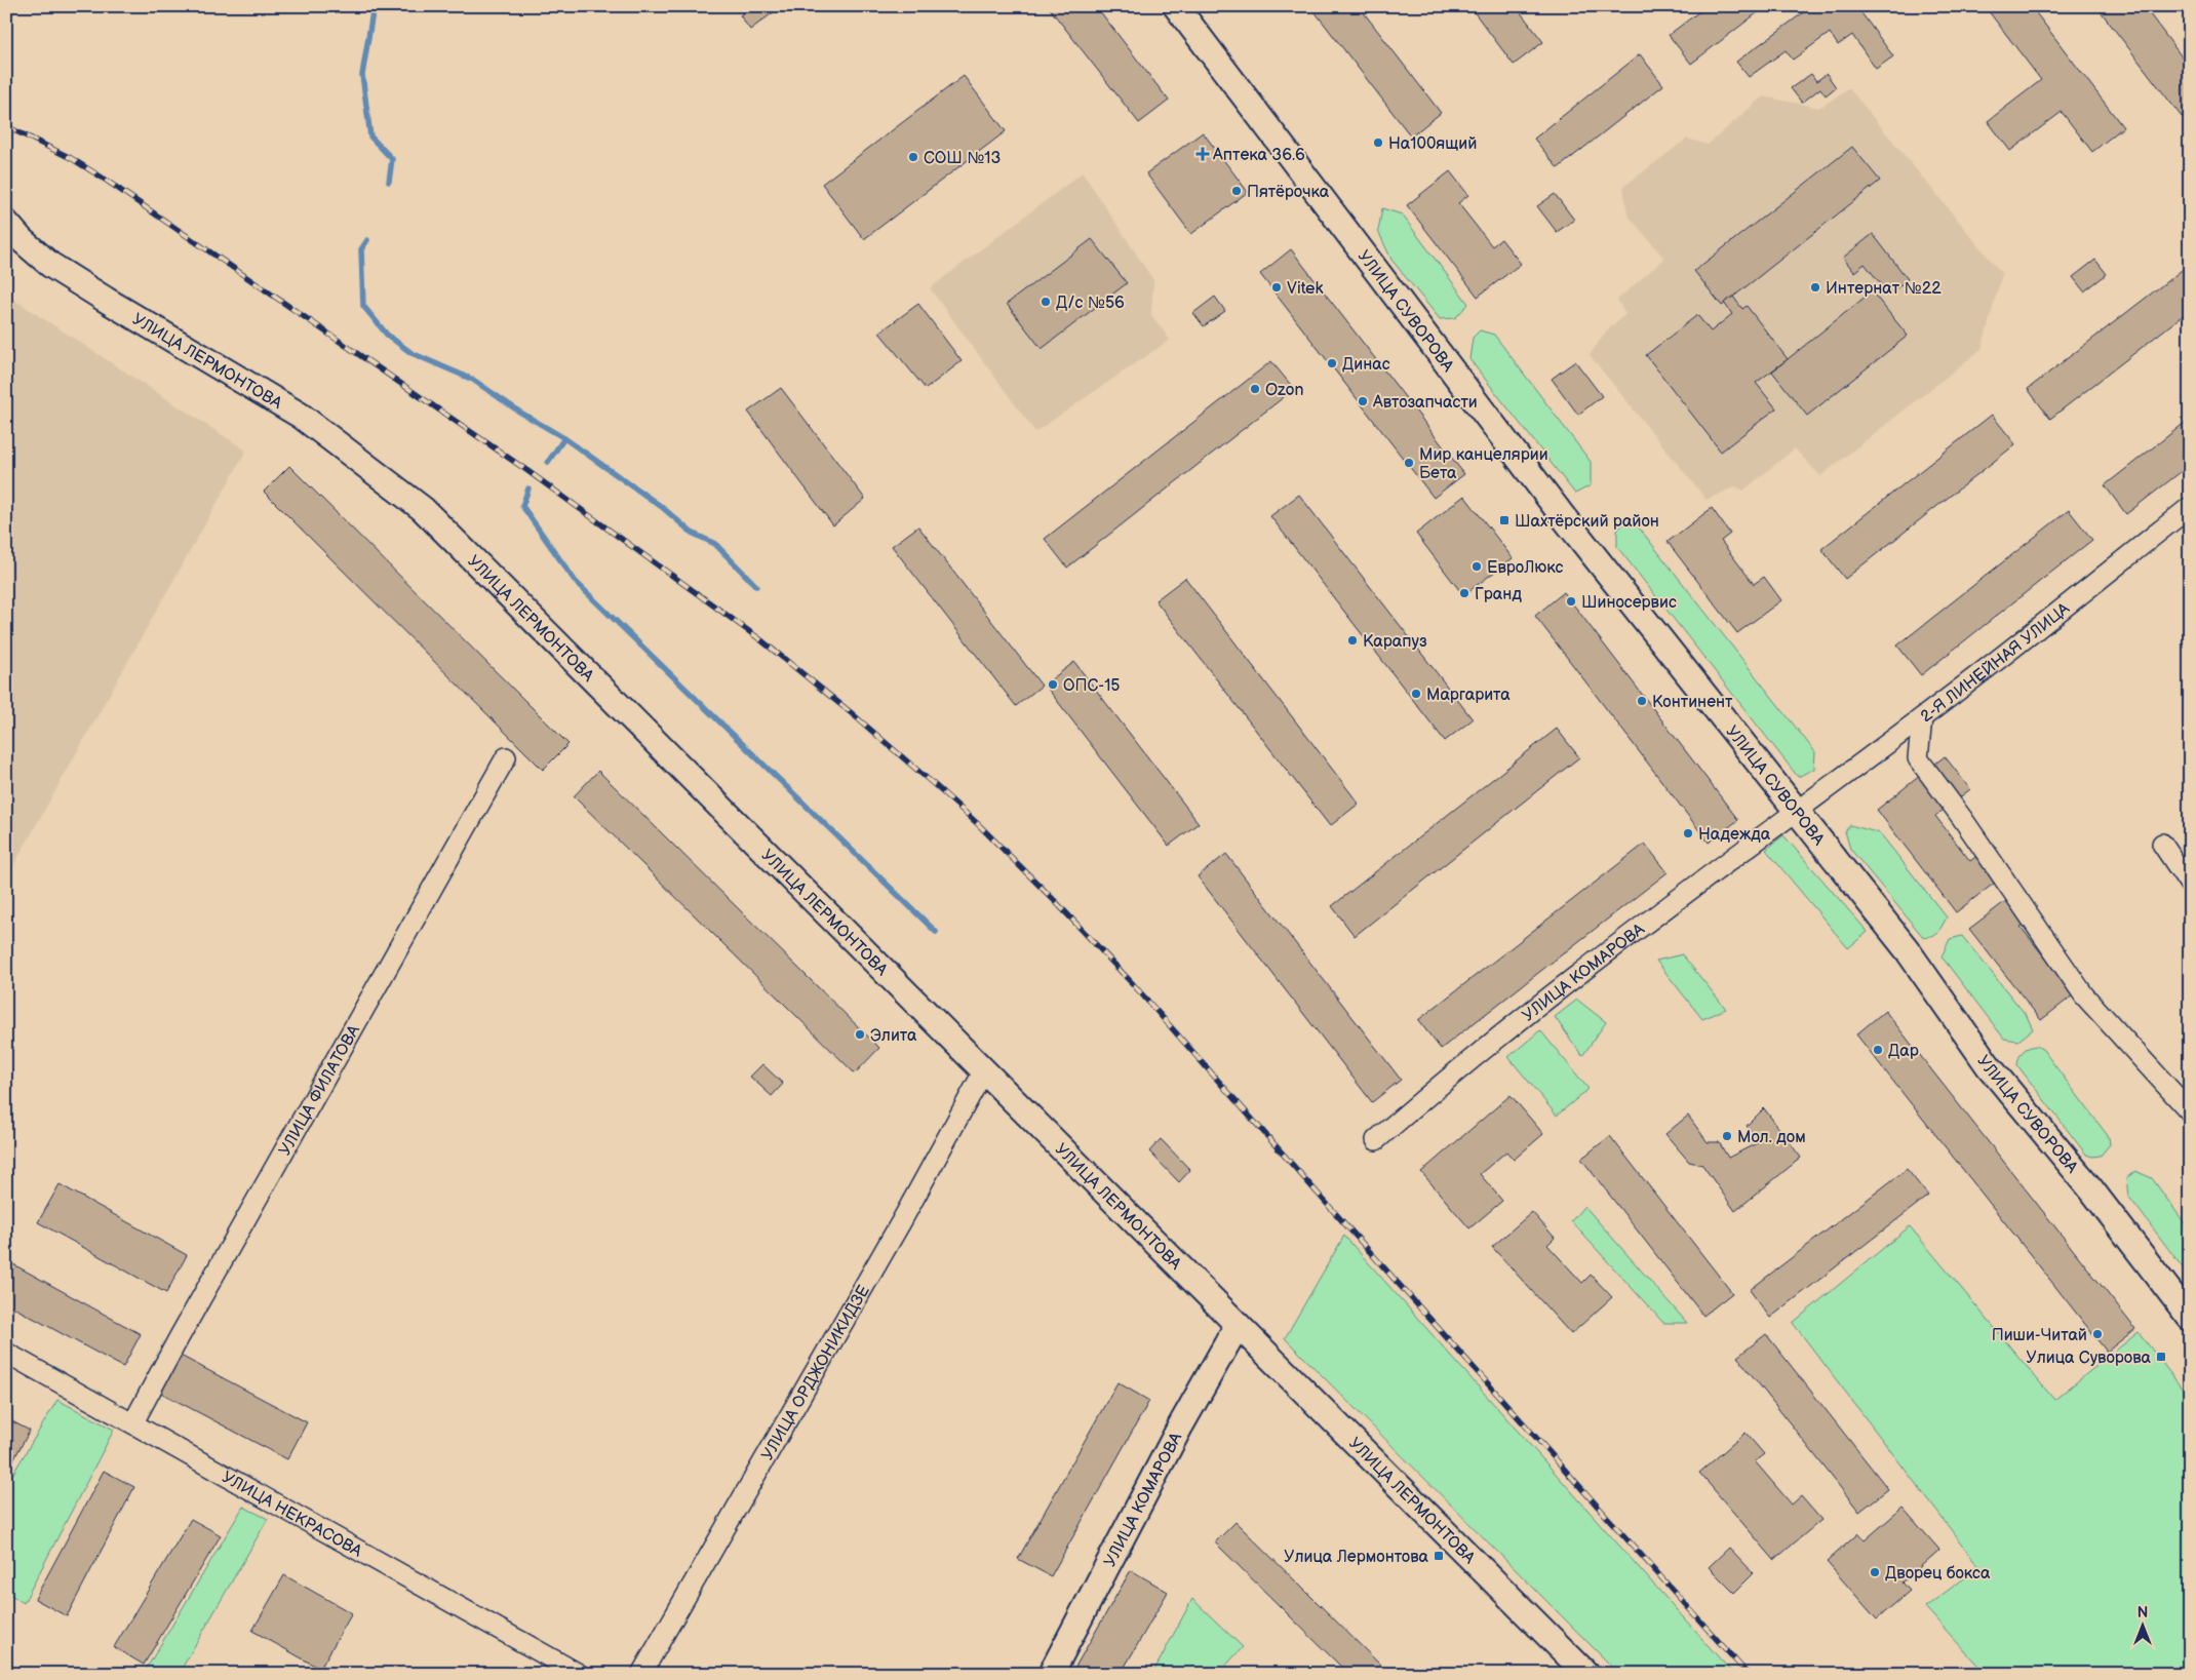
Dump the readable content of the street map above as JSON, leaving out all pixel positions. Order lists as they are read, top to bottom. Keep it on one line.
{"streets":{"main road":["УЛИЦА СУВОРОВА","УЛИЦА ЛЕРМОНТОВА","УЛИЦА КОМАРОВА"],"street":["2-Я ЛИНЕЙНАЯ УЛИЦА","УЛИЦА ФИЛАТОВА","УЛИЦА ОРДЖОНИКИДЗЕ","УЛИЦА НЕКРАСОВА"]},"crossings":[["УЛИЦА СУВОРОВА","2-Я ЛИНЕЙНАЯ УЛИЦА"],["УЛИЦА СУВОРОВА","УЛИЦА КОМАРОВА"],["УЛИЦА ЛЕРМОНТОВА","УЛИЦА КОМАРОВА"],["УЛИЦА ЛЕРМОНТОВА","УЛИЦА ОРДЖОНИКИДЗЕ"],["2-Я ЛИНЕЙНАЯ УЛИЦА","УЛИЦА КОМАРОВА"],["УЛИЦА ФИЛАТОВА","УЛИЦА НЕКРАСОВА"]],"places":{"other":["На100ящий","СОШ №13","Пятёрочка","Vitek","Интернат №22","Д/с №56","Динас","Ozon","Автозапчасти","Мир канцелярии Бета","ЕвроЛюкс","Гранд","Шиносервис","Карапуз","ОПС-15","Маргарита","Континент","Надежда","Элита","Дар","Мол. дом","Пиши-Читай","Дворец бокса"],"health":["Аптека 36.6"],"transit":["Шахтёрский район","Улица Суворова","Улица Лермонтова"]},"north":"top"}
